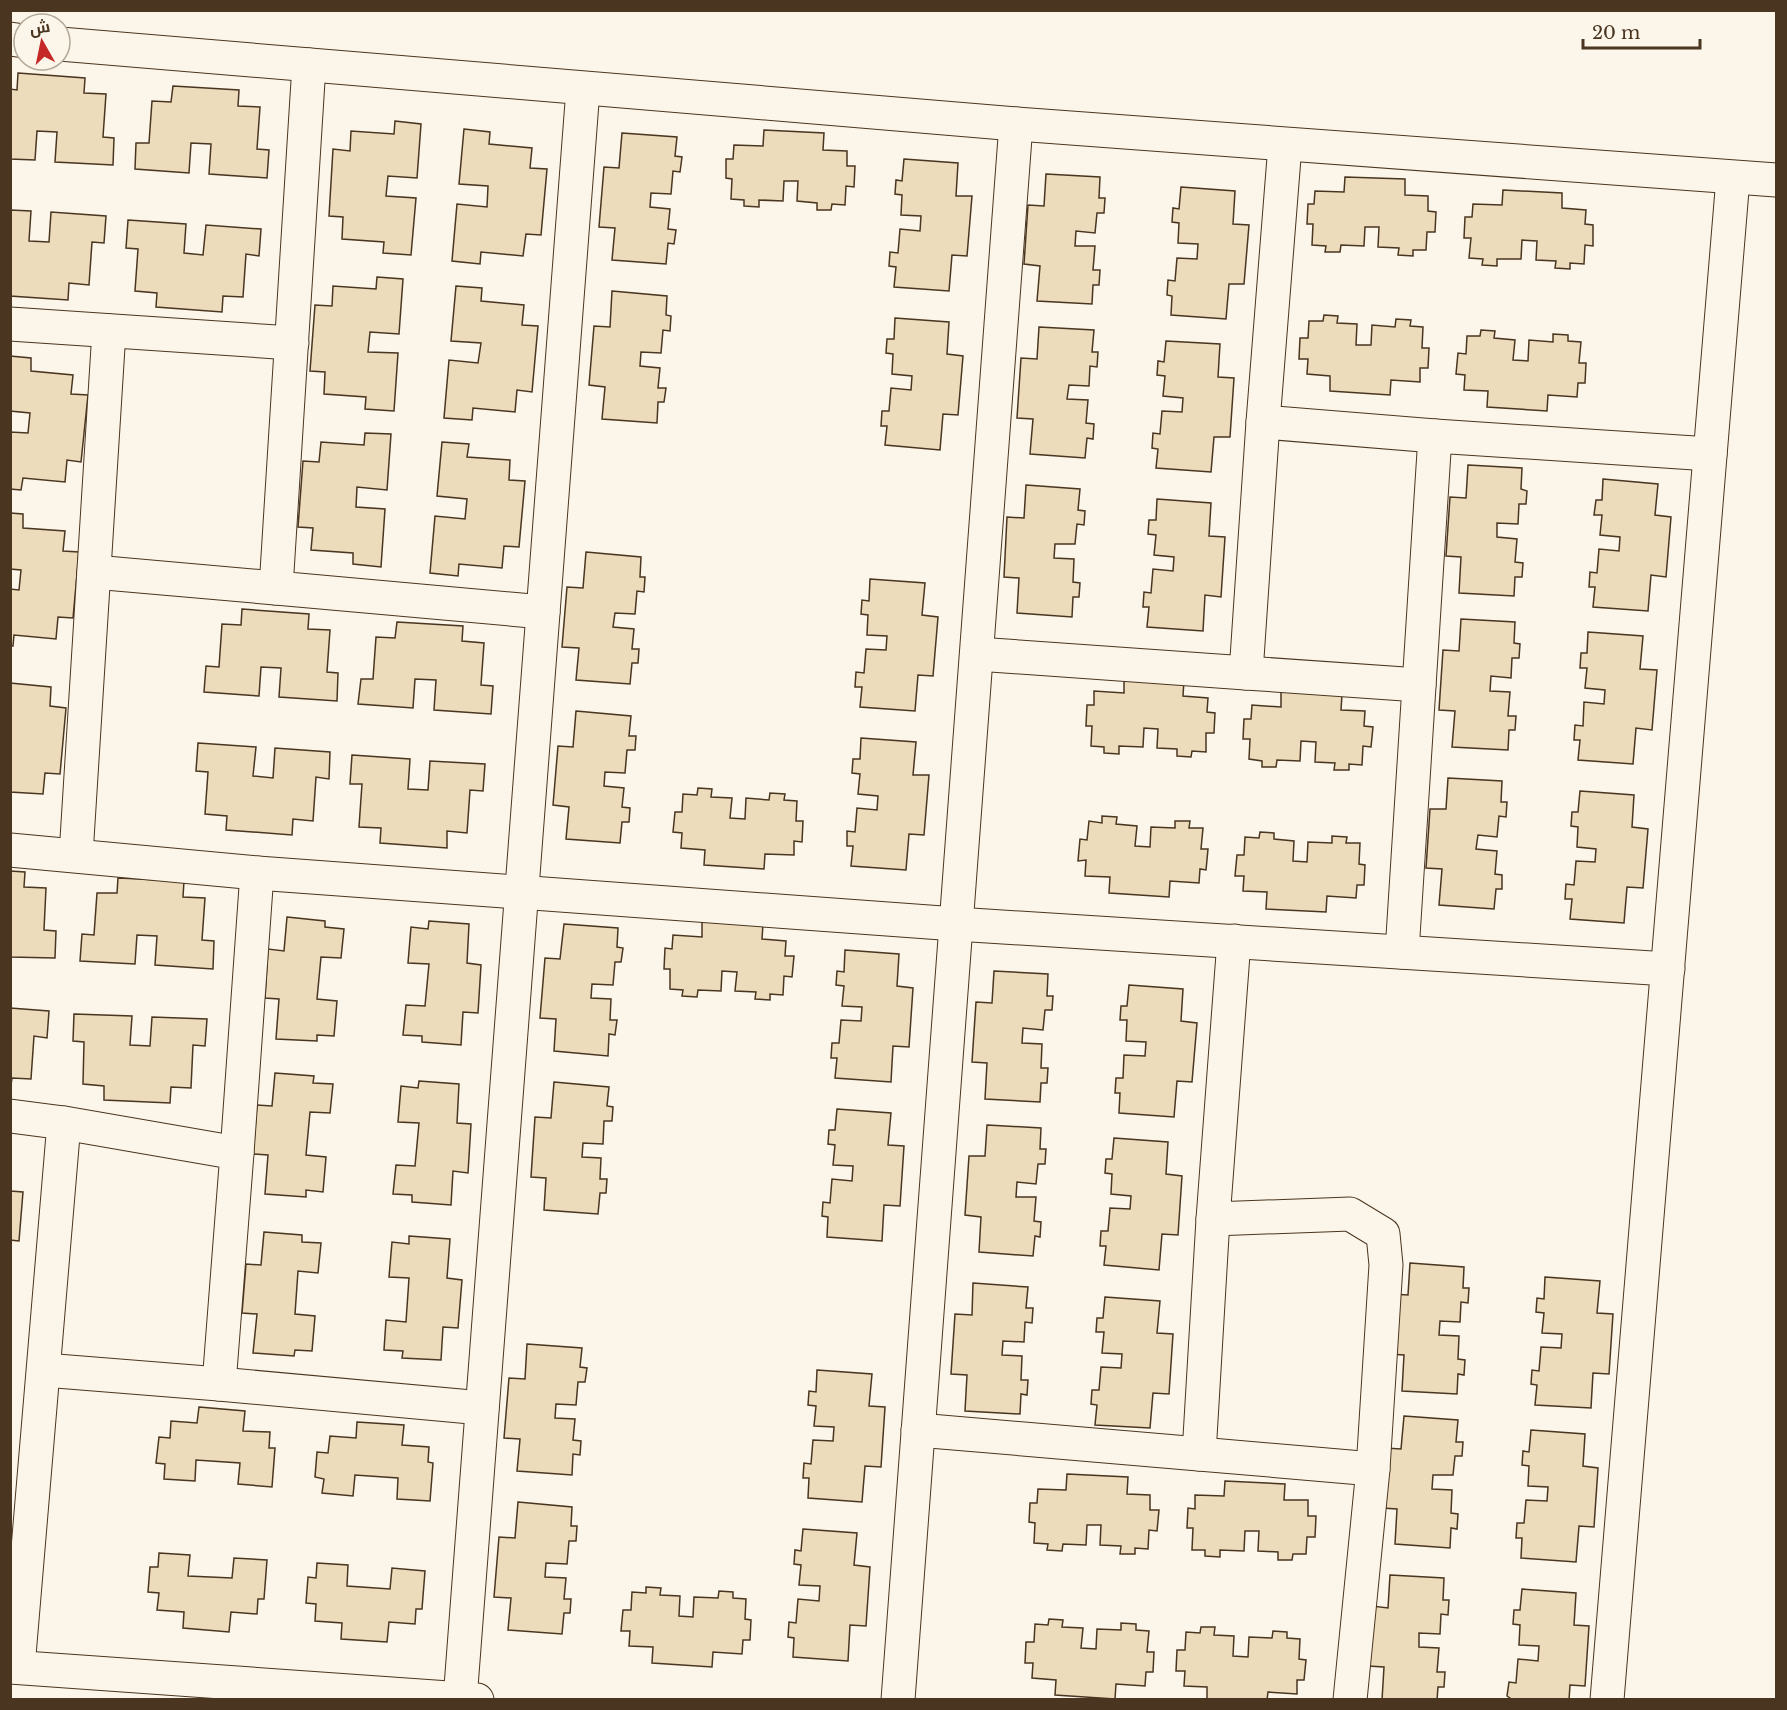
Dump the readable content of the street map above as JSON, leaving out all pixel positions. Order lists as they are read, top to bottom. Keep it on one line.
{"scale_bar":"20 m","north":"top"}
